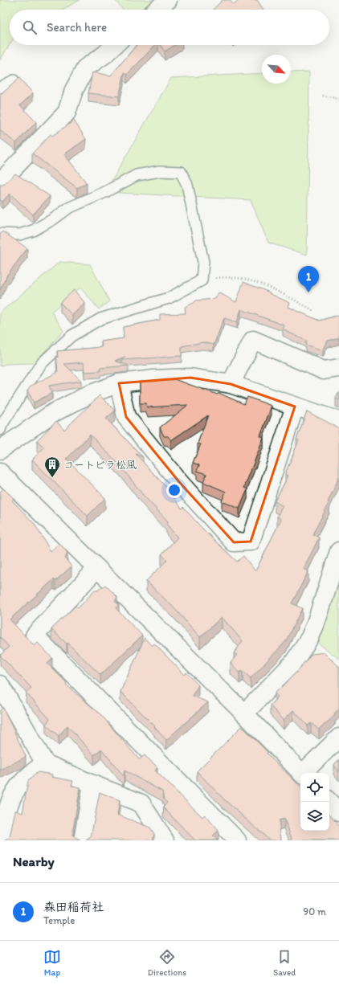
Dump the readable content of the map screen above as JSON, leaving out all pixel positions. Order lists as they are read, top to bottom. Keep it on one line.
{"places":{"building":["コートビラ松風"]},"north":"bottom right","page":{"search":"Search here","pins":"1","heading":"Nearby","list":[{"mark":"1","name":"森田稲荷社","note":"Temple","value":"90 m"}],"nav":["Map","Directions","Saved"]}}
